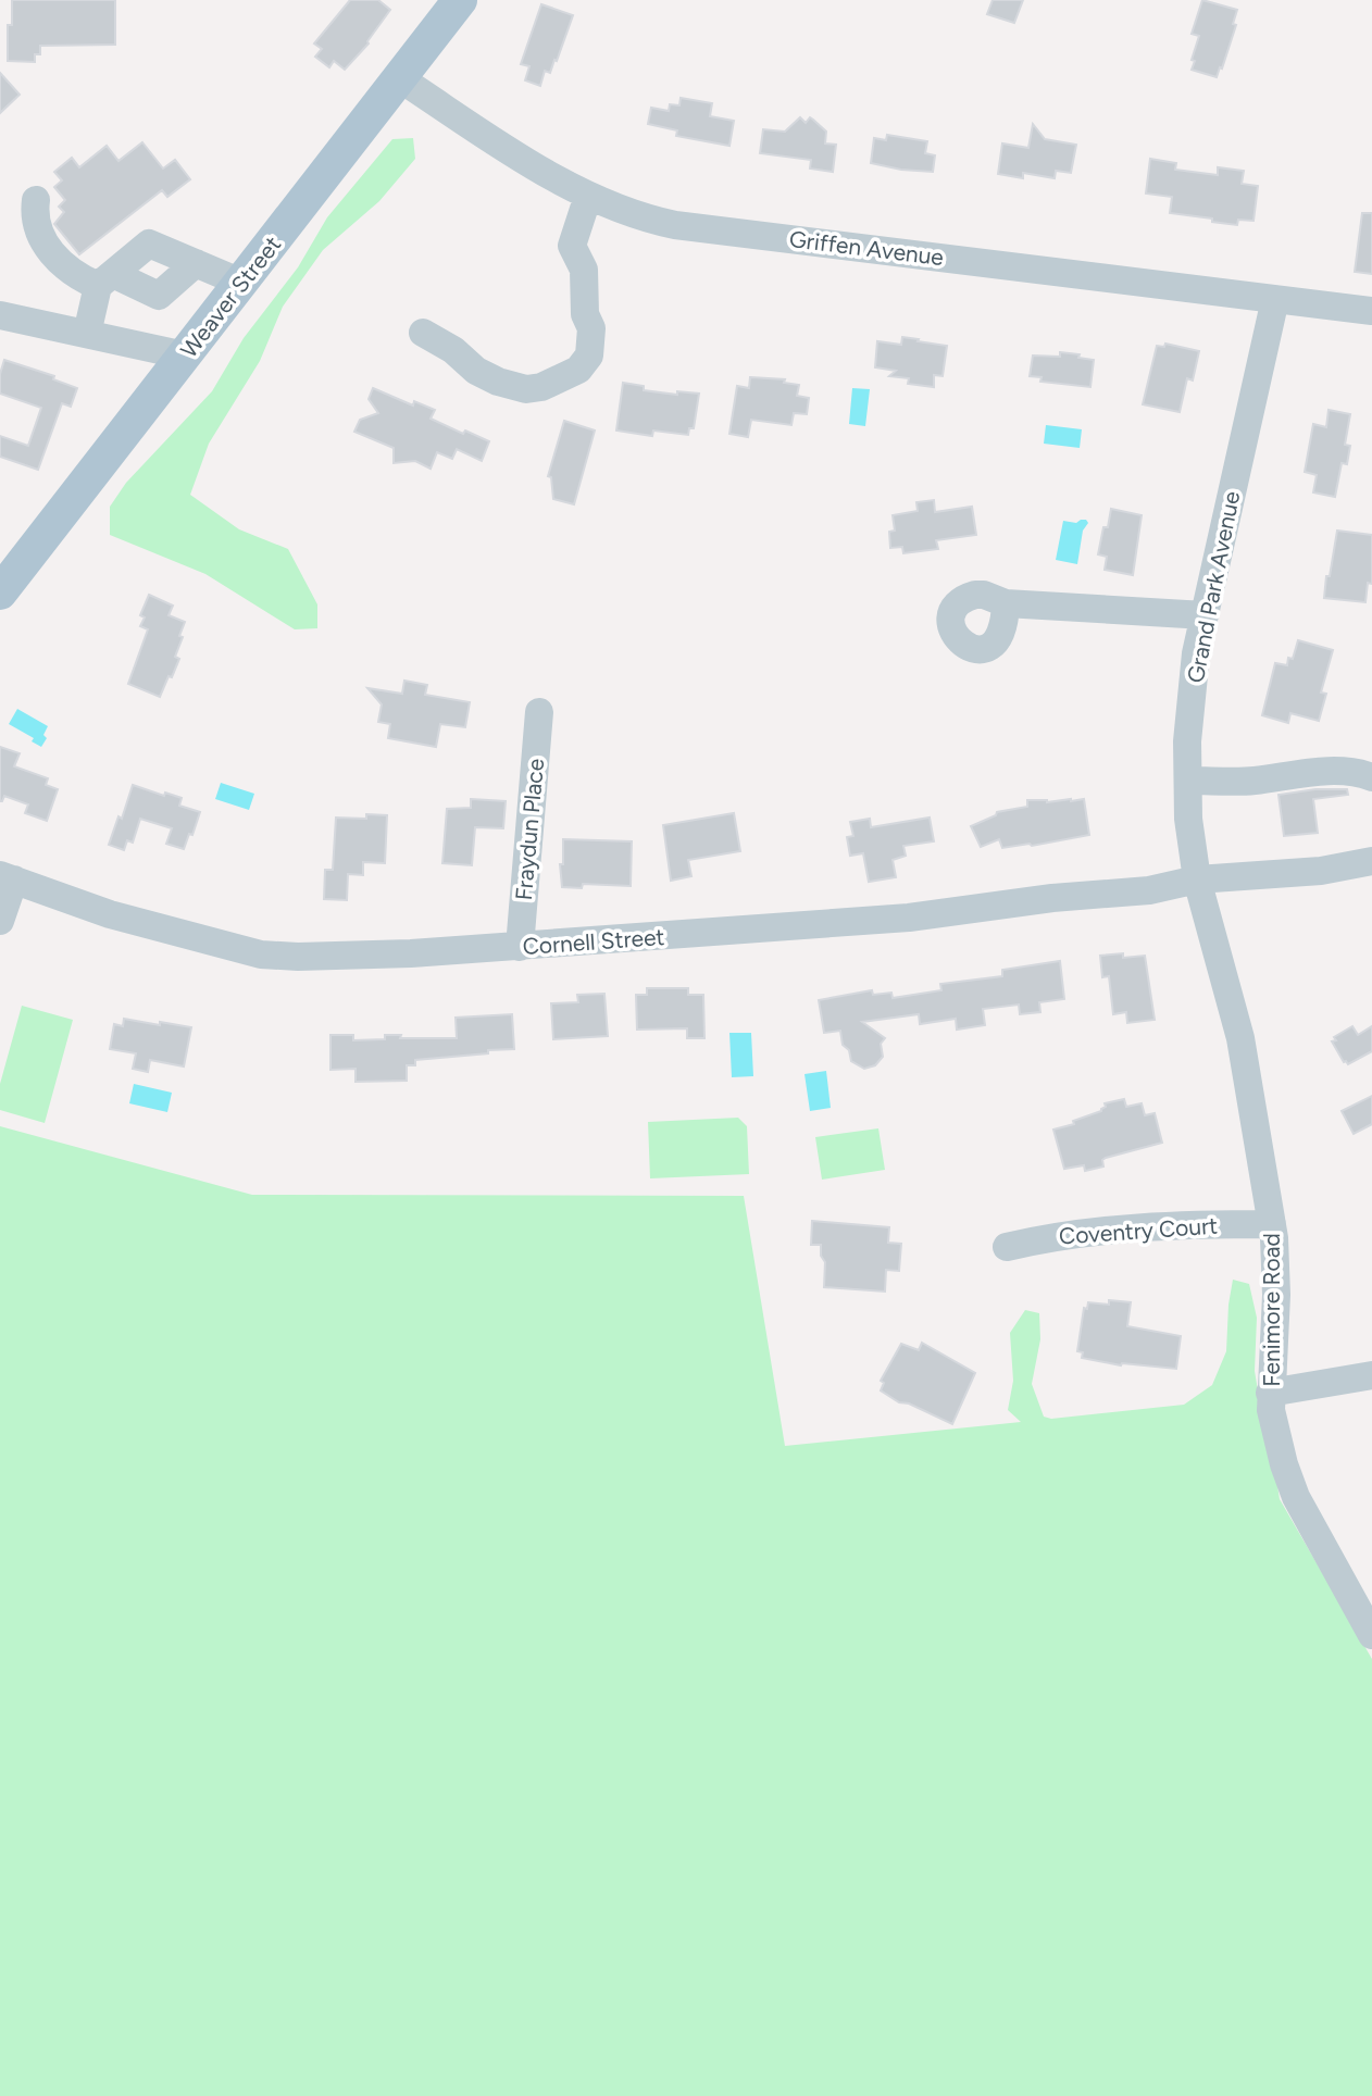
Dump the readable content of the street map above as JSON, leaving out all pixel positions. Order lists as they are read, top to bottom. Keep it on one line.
{"streets":{"main road":["Weaver Street"],"street":["Griffen Avenue","Grand Park Avenue","Fraydun Place","Cornell Street","Coventry Court","Fenimore Road"]},"crossings":[["Griffen Avenue","Weaver Street"],["Griffen Avenue","Grand Park Avenue"],["Grand Park Avenue","Cornell Street"],["Grand Park Avenue","Fenimore Road"],["Fraydun Place","Cornell Street"],["Cornell Street","Fenimore Road"],["Coventry Court","Fenimore Road"]]}
